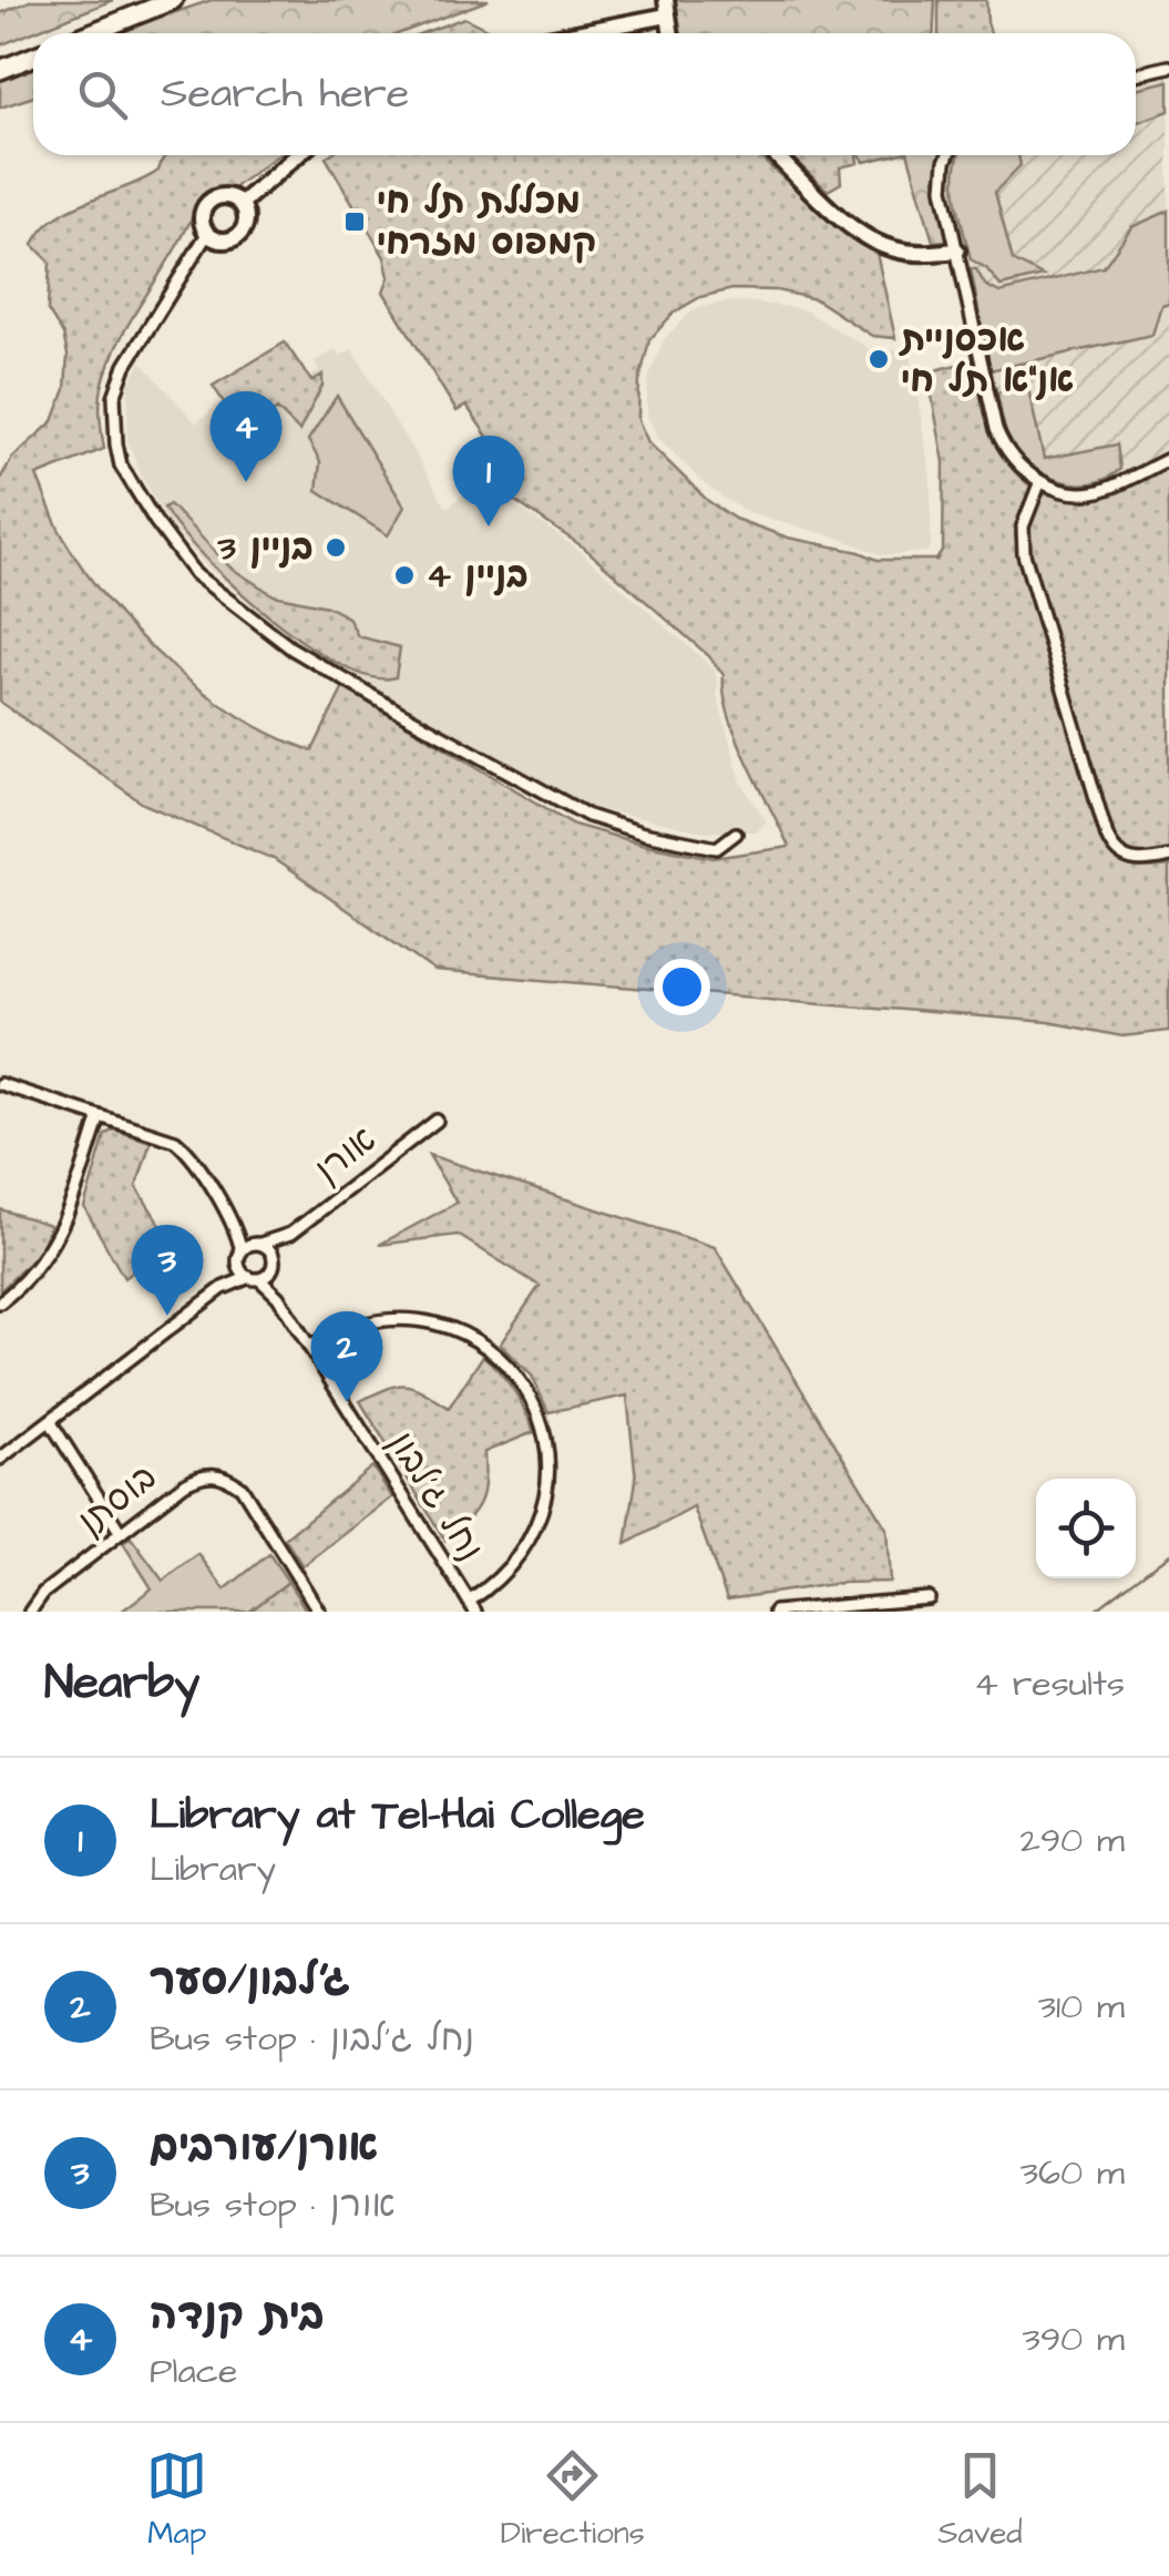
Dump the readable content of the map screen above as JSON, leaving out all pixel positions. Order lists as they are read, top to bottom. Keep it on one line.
{"streets":{"street":["אורן","נחל ג'לבון","בוסתן"]},"crossings":[["אורן","נחל ג'לבון"]],"places":{"transit":["מכללת תל חי קמפוס מזרחי"],"other":["אכסניית אנ\"א תל חי","בניין 3","בניין 4"]},"page":{"search":"Search here","pins":["4","1","3","2"],"heading":["Nearby","4 results"],"list":[{"mark":"1","name":"Library at Tel-Hai College","note":"Library","value":"290 m"},{"mark":"2","name":"ג׳לבון/סער","note":"Bus stop · נחל ג'לבון","value":"310 m"},{"mark":"3","name":"אורן/עורבים","note":"Bus stop · אורן","value":"360 m"},{"mark":"4","name":"בית קנדה","note":"Place","value":"390 m"}],"nav":["Map","Directions","Saved"]}}
